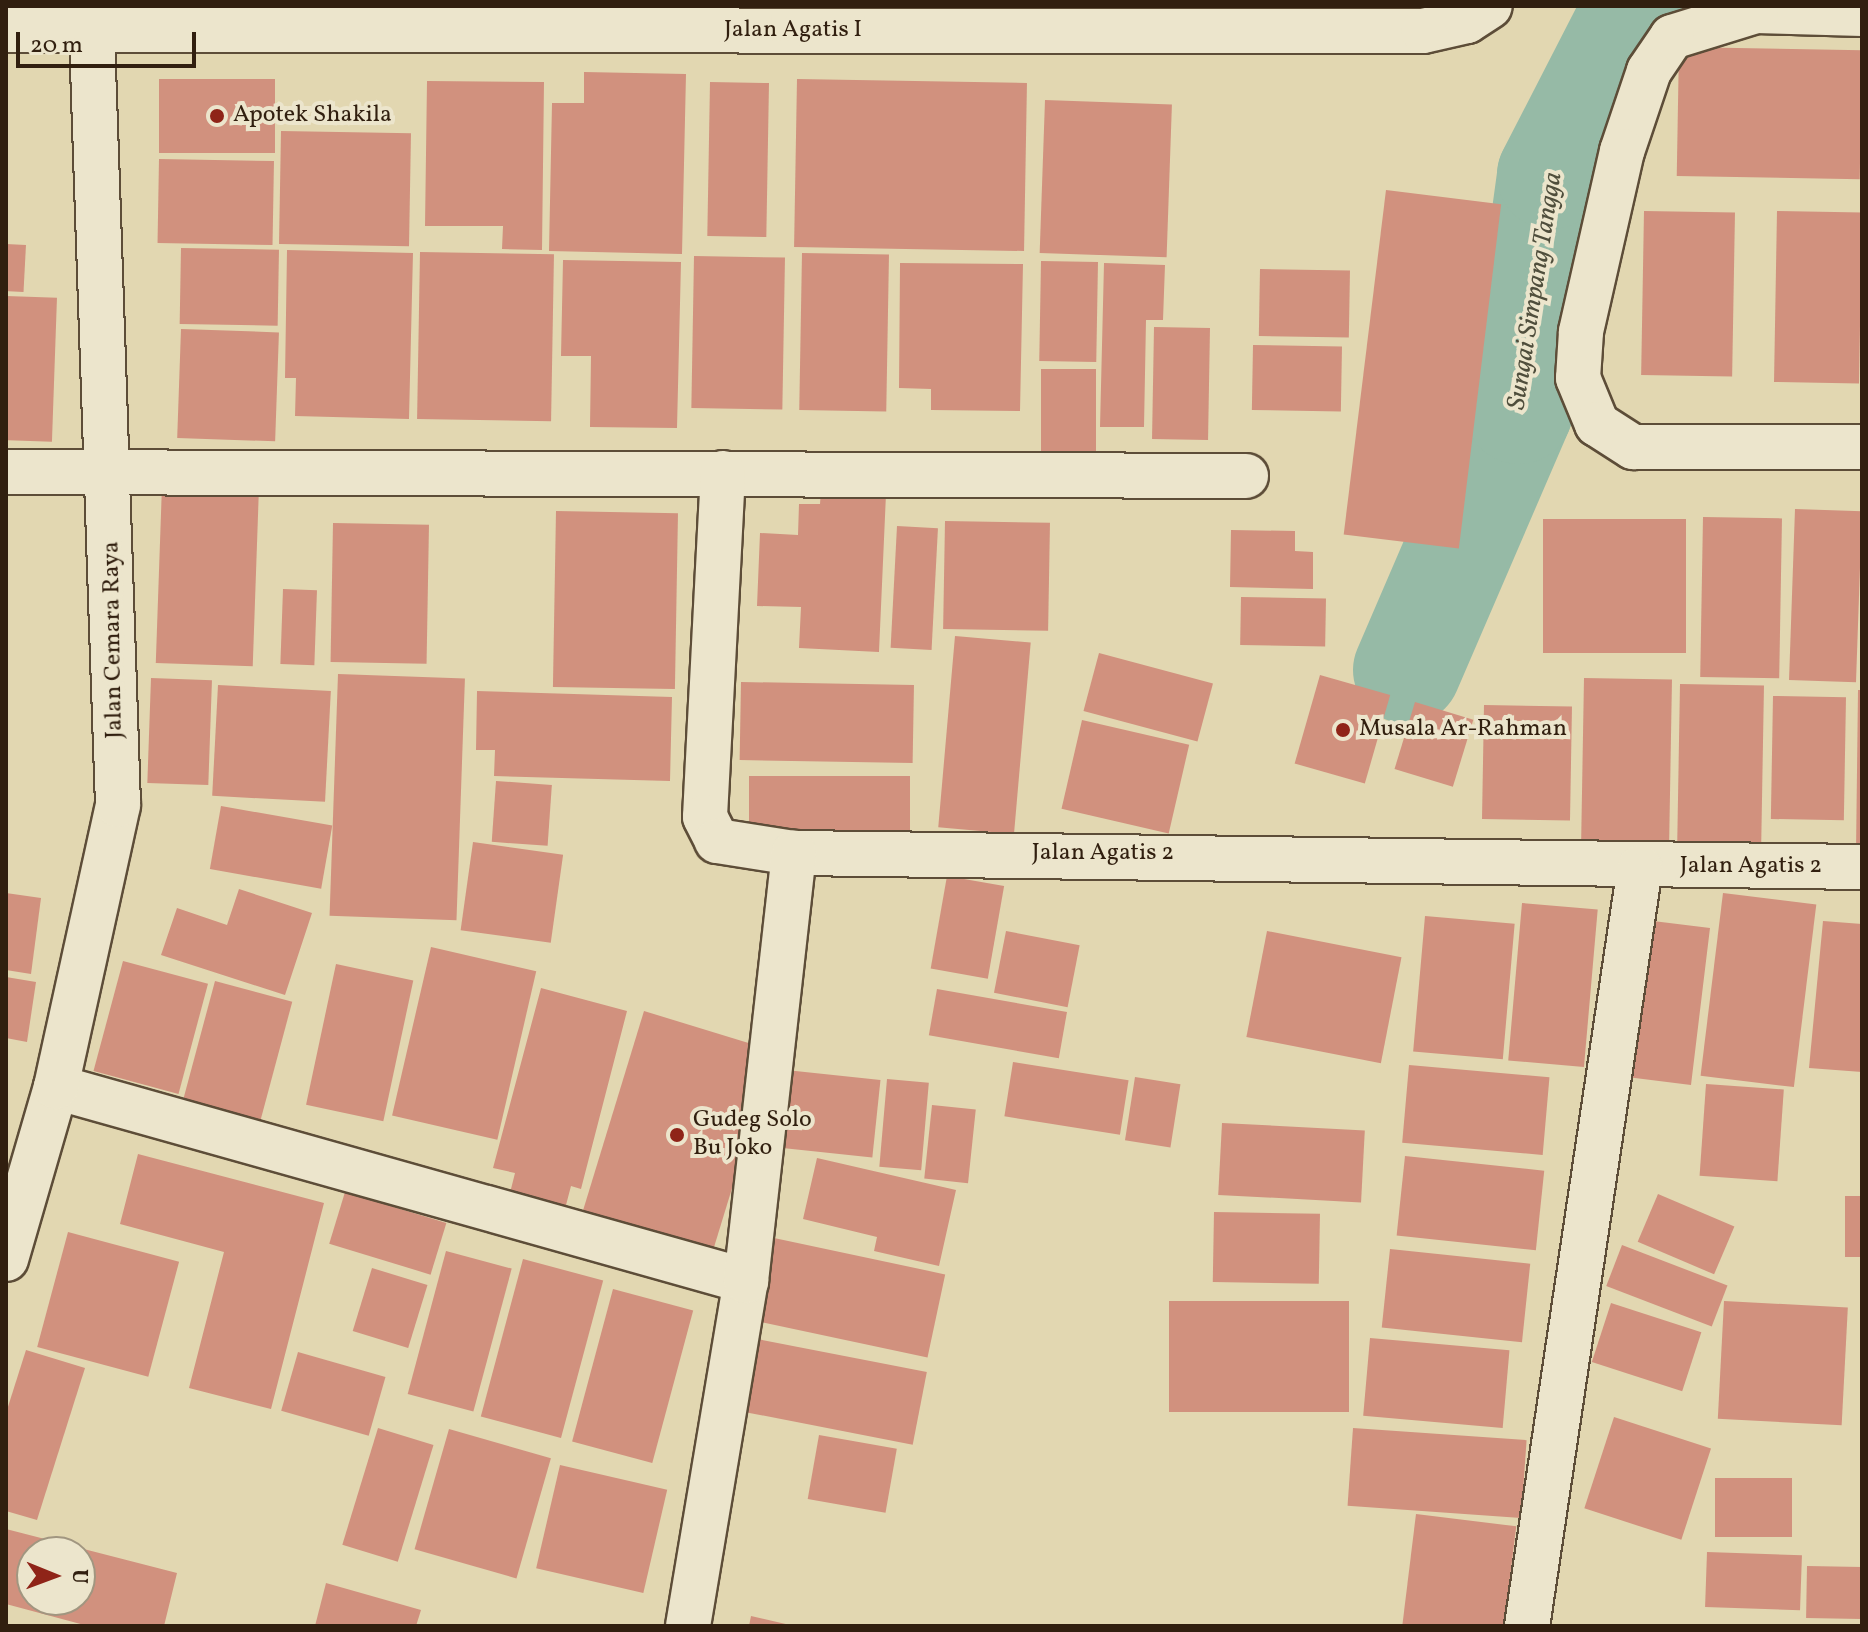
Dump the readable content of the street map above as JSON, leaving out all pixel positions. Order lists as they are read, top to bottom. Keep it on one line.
{"streets":{"street":["Jalan Agatis I","Jalan Cemara Raya","Jalan Agatis 2"]},"crossings":[["Jalan Agatis I","Jalan Cemara Raya"]],"water":["Sungai Simpang Tangga"],"places":["Apotek Shakila","Musala Ar-Rahman","Gudeg Solo Bu Joko"],"scale_bar":"20 m","north":"right"}
